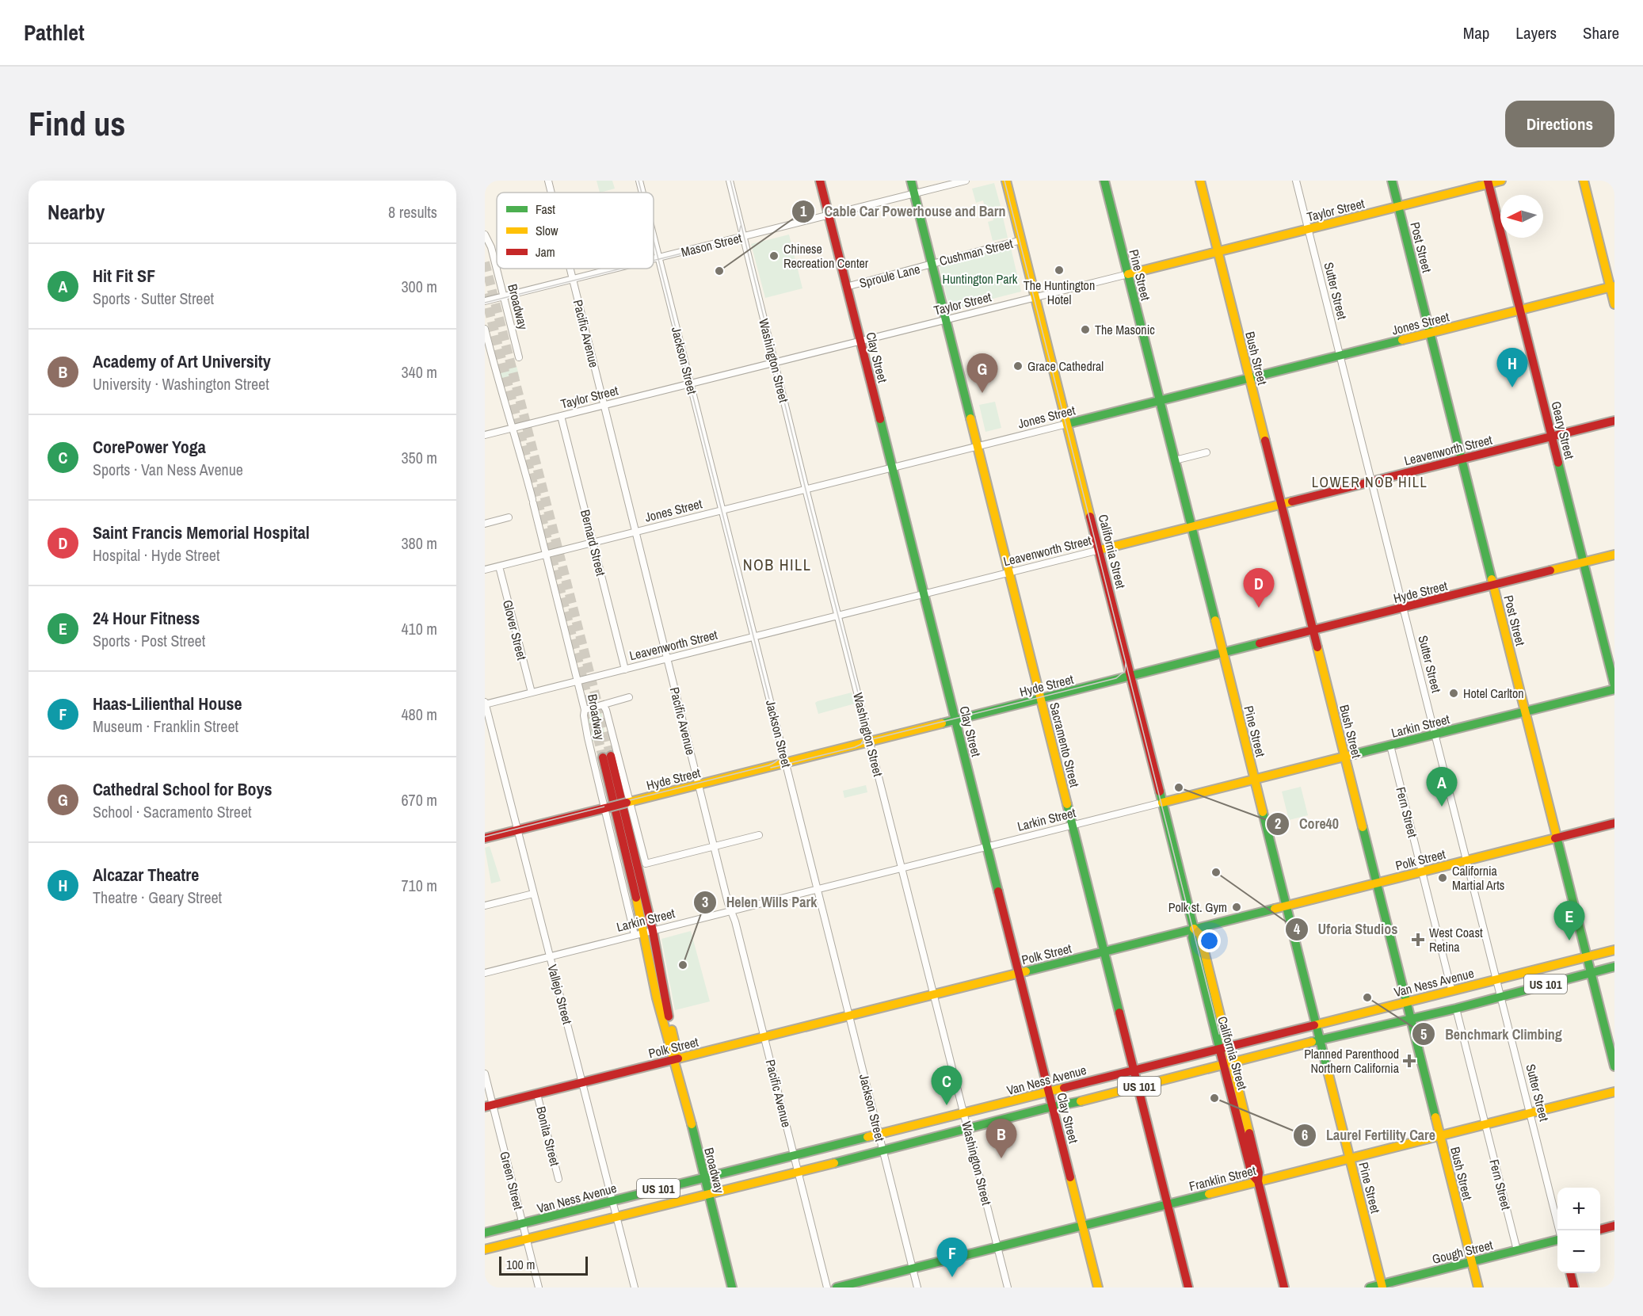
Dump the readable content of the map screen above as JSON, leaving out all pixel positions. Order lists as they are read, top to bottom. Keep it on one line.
{"streets":{"main road":["Taylor Street","Post Street","Pine Street","Broadway","Jones Street","Clay Street","Bush Street","Geary Street","Leavenworth Street","California Street","Hyde Street","Larkin Street","Sacramento Street","Polk Street","Van Ness Avenue","US 101","Franklin Street","Gough Street"],"street":["Mason Street","Cushman Street","Sproule Lane","Sutter Street","Pacific Avenue","Jackson Street","Washington Street","Bernard Street","Glover Street","Fern Street","Vallejo Street","Bonita Street","Green Street"]},"crossings":[["Taylor Street","Post Street"],["Taylor Street","Pine Street"],["Taylor Street","Sutter Street"],["Taylor Street","Broadway"],["Taylor Street","Pacific Avenue"],["Taylor Street","Clay Street"],["Taylor Street","Bush Street"],["Taylor Street","Jackson Street"],["Taylor Street","Washington Street"],["Taylor Street","Geary Street"],["Taylor Street","Bernard Street"],["Taylor Street","California Street"],["Taylor Street","Sacramento Street"],["Mason Street","Broadway"],["Mason Street","Pacific Avenue"],["Mason Street","Clay Street"],["Mason Street","Jackson Street"],["Mason Street","Washington Street"],["Mason Street","Sacramento Street"],["Post Street","Jones Street"],["Post Street","Leavenworth Street"],["Post Street","Hyde Street"],["Post Street","Larkin Street"],["Post Street","Polk Street"],["Post Street","Van Ness Avenue"],["Cushman Street","Sproule Lane"],["Cushman Street","California Street"],["Cushman Street","Sacramento Street"],["Pine Street","Jones Street"],["Pine Street","Leavenworth Street"],["Pine Street","Hyde Street"],["Pine Street","Larkin Street"],["Pine Street","Polk Street"],["Pine Street","Van Ness Avenue"],["Pine Street","Franklin Street"],["Pine Street","Gough Street"],["Sproule Lane","Clay Street"],["Sproule Lane","Sacramento Street"],["Sutter Street","Jones Street"],["Sutter Street","Leavenworth Street"],["Sutter Street","Hyde Street"],["Sutter Street","Larkin Street"],["Sutter Street","Polk Street"],["Sutter Street","Van Ness Avenue"],["Sutter Street","Franklin Street"],["Broadway","Jones Street"],["Broadway","Pacific Avenue"],["Broadway","Leavenworth Street"],["Broadway","Hyde Street"],["Broadway","Larkin Street"],["Broadway","Polk Street"],["Broadway","Van Ness Avenue"],["Jones Street","Pacific Avenue"],["Jones Street","Clay Street"],["Jones Street","Bush Street"],["Jones Street","Jackson Street"],["Jones Street","Washington Street"],["Jones Street","Geary Street"],["Jones Street","Bernard Street"],["Jones Street","California Street"],["Jones Street","Glover Street"],["Jones Street","Sacramento Street"],["Pacific Avenue","Leavenworth Street"],["Pacific Avenue","Hyde Street"],["Pacific Avenue","Larkin Street"],["Pacific Avenue","Polk Street"],["Pacific Avenue","Van Ness Avenue"],["Clay Street","Leavenworth Street"],["Clay Street","Hyde Street"],["Clay Street","Larkin Street"],["Clay Street","Polk Street"],["Clay Street","Van Ness Avenue"],["Clay Street","Franklin Street"],["Bush Street","Leavenworth Street"],["Bush Street","Hyde Street"],["Bush Street","Larkin Street"],["Bush Street","Polk Street"],["Bush Street","Van Ness Avenue"],["Bush Street","Franklin Street"],["Bush Street","Gough Street"],["Jackson Street","Leavenworth Street"],["Jackson Street","Hyde Street"],["Jackson Street","Larkin Street"],["Jackson Street","Polk Street"],["Jackson Street","Van Ness Avenue"],["Jackson Street","Franklin Street"],["Washington Street","Leavenworth Street"],["Washington Street","Hyde Street"],["Washington Street","Larkin Street"],["Washington Street","Polk Street"],["Washington Street","Van Ness Avenue"],["Washington Street","Franklin Street"],["Geary Street","Leavenworth Street"],["Geary Street","Hyde Street"],["Leavenworth Street","Bernard Street"],["Leavenworth Street","California Street"],["Leavenworth Street","Glover Street"],["Leavenworth Street","Sacramento Street"],["Leavenworth Street","Vallejo Street"],["California Street","Hyde Street"],["California Street","Larkin Street"],["California Street","Polk Street"],["California Street","Van Ness Avenue"],["California Street","Franklin Street"],["Hyde Street","Sacramento Street"],["Hyde Street","Vallejo Street"],["Larkin Street","Sacramento Street"],["Larkin Street","Fern Street"],["Larkin Street","Vallejo Street"],["Sacramento Street","Polk Street"],["Sacramento Street","Van Ness Avenue"],["Sacramento Street","Franklin Street"],["Fern Street","Polk Street"],["Fern Street","Van Ness Avenue"],["Fern Street","Franklin Street"],["Fern Street","Gough Street"],["Polk Street","Vallejo Street"],["Polk Street","Bonita Street"],["Polk Street","Green Street"],["Van Ness Avenue","Vallejo Street"],["Van Ness Avenue","Green Street"]],"districts":["LOWER NOB HILL","NOB HILL"],"parks":["Huntington Park"],"places":{"other":["Chinese Recreation Center","The Huntington Hotel","Cable Car Powerhouse and Barn","The Masonic","Grace Cathedral","Hotel Carlton","Core40","Uforia Studios","California Martial Arts","Polk st. Gym","Helen Wills Park","Benchmark Climbing","Laurel Fertility Care"],"health":["West Coast Retina","Planned Parenthood Northern California"]},"legend":["Fast","Slow","Jam"],"scale_bar":"100 m","north":"left","page":{"header":"Pathlet","nav":["Map","Layers","Share"],"buttons":"Directions","title":"Find us","heading":["Nearby","8 results"],"list":[{"mark":"A","name":"Hit Fit SF","note":"Sports · Sutter Street","value":"300 m"},{"mark":"B","name":"Academy of Art University","note":"University · Washington Street","value":"340 m"},{"mark":"C","name":"CorePower Yoga","note":"Sports · Van Ness Avenue","value":"350 m"},{"mark":"D","name":"Saint Francis Memorial Hospital","note":"Hospital · Hyde Street","value":"380 m"},{"mark":"E","name":"24 Hour Fitness","note":"Sports · Post Street","value":"410 m"},{"mark":"F","name":"Haas-Lilienthal House","note":"Museum · Franklin Street","value":"480 m"},{"mark":"G","name":"Cathedral School for Boys","note":"School · Sacramento Street","value":"670 m"},{"mark":"H","name":"Alcazar Theatre","note":"Theatre · Geary Street","value":"710 m"}],"pins":["H","G","D","A","E","C","B","F"],"map_buttons":["+","−"],"scale":"100 m"}}
